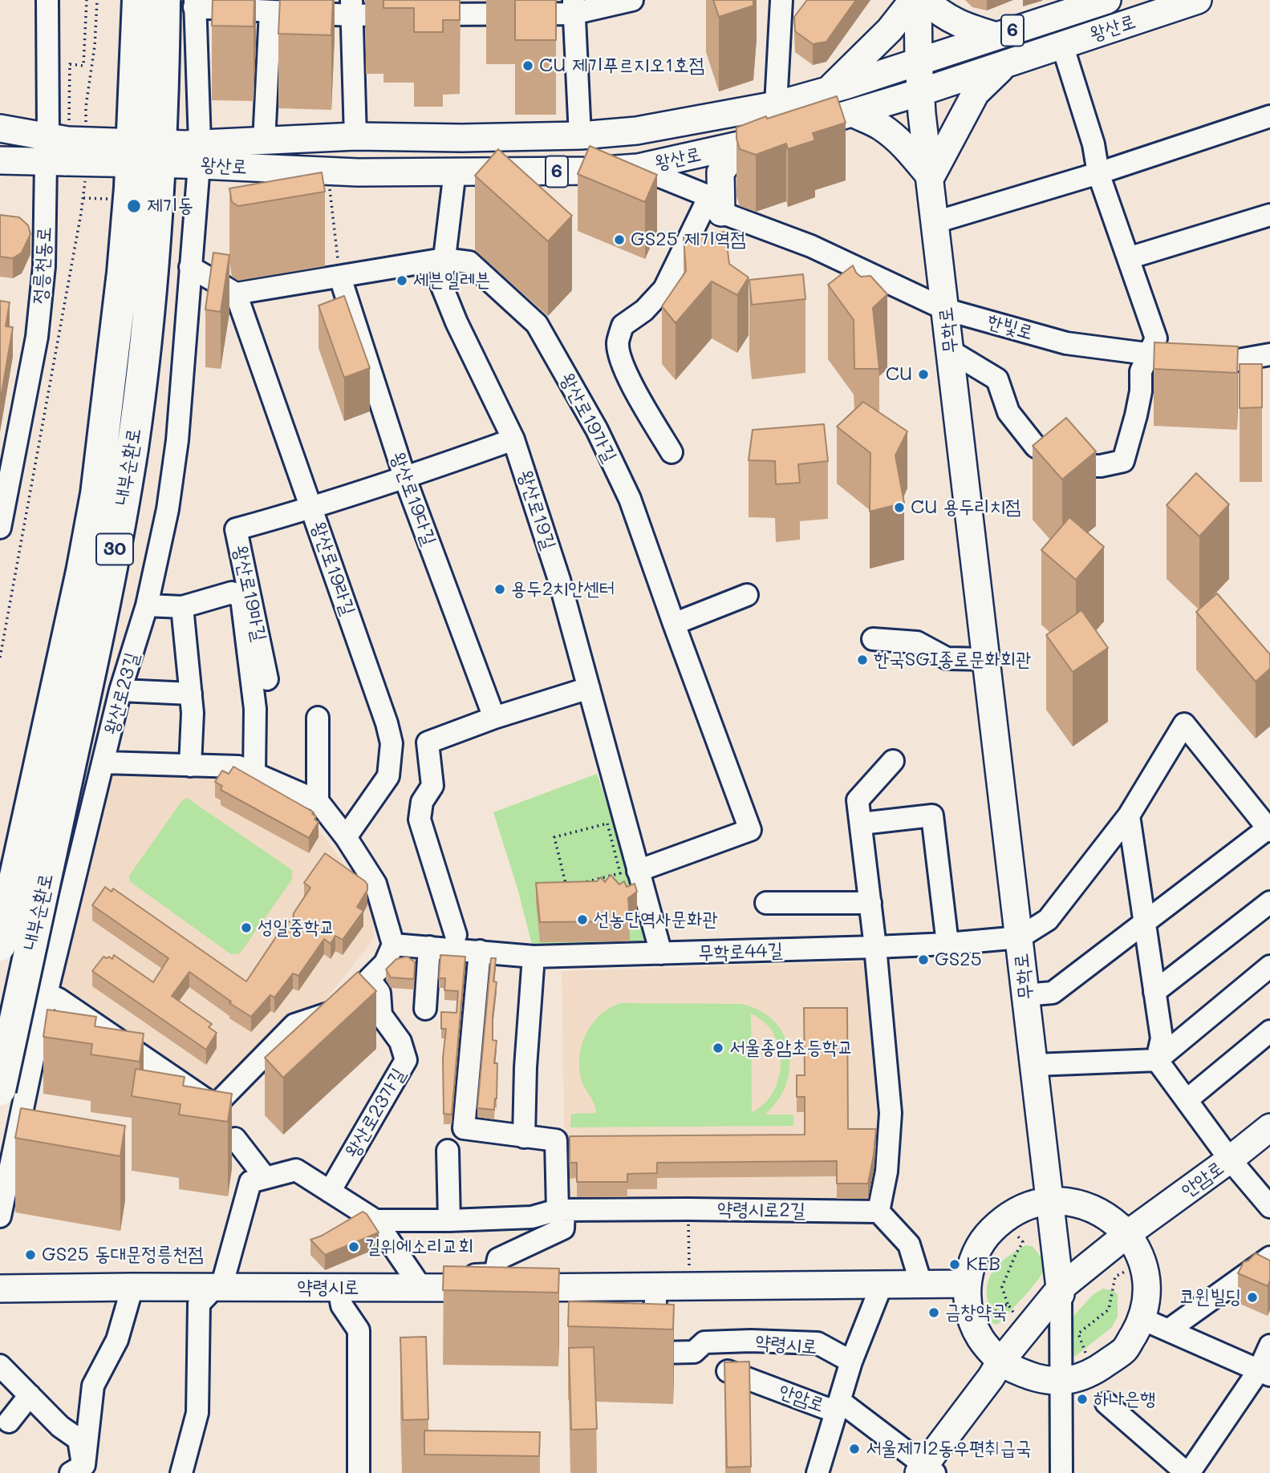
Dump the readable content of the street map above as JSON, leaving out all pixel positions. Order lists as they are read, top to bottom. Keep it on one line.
{"streets":{"highway":["내부순환로","30"],"main road":["왕산로","6","무학로","안암로","약령시로"],"street":["정릉천동로","한빛로","왕산로19가길","왕산로19다길","왕산로19길","왕산로19라길","왕산로19마길","왕산로23길","무학로44길","왕산로23가길","약령시로2길"]},"crossings":[["왕산로","정릉천동로"],["왕산로","한빛로"],["왕산로","무학로"],["왕산로","왕산로19길"],["왕산로","왕산로23길"],["한빛로","무학로"],["무학로","무학로44길"],["무학로","안암로"],["왕산로19가길","왕산로19다길"],["왕산로19가길","왕산로19길"],["왕산로19가길","왕산로19라길"],["왕산로19다길","왕산로19마길"],["왕산로19길","왕산로19마길"],["왕산로19길","무학로44길"],["왕산로19라길","왕산로19마길"],["약령시로2길","약령시로"]],"places":["CU 제기푸르지오1호점","제기동","GS25 제기역점","세븐일레븐","CU","CU 용두리치점","용두2치안센터","한국SGI종로문화회관","선농단역사문화관","성일중학교","GS25","서울종암초등학교","길위에소리교회","GS25 동대문정릉천점","KEB","코윈빌딩","금창약국","하나은행","서울제기2동우편취급국"]}
